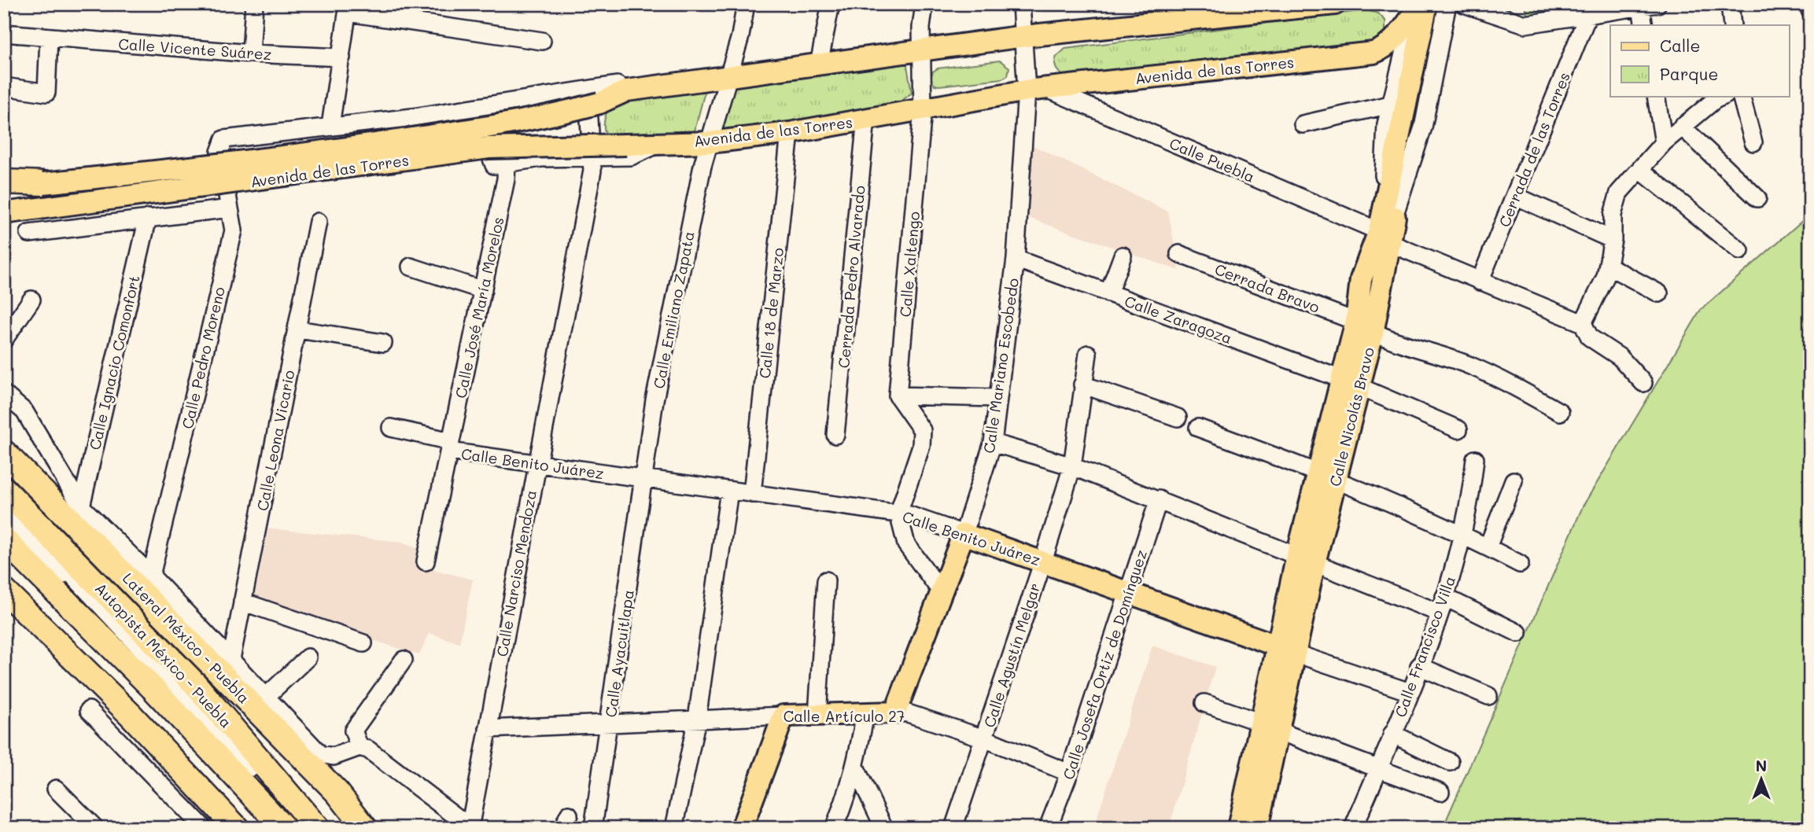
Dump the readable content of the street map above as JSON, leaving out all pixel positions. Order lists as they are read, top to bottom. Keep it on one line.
{"streets":{"highway":["Lateral México - Puebla","Autopista México - Puebla"],"main road":["Avenida de las Torres","Calle Mariano Escobedo","Calle Nicolás Bravo","Calle Benito Juárez","Calle Artículo 27"],"street":["Calle Vicente Suárez","Cerrada de las Torres","Calle Puebla","Calle Xaltengo","Cerrada Pedro Alvarado","Cerrada Bravo","Calle José María Morelos","Calle Emiliano Zapata","Calle 18 de Marzo","Calle Zaragoza","Calle Pedro Moreno","Calle Ignacio Comonfort","Calle Leona Vicario","Calle Narciso Mendoza","Calle Francisco Villa","Calle Ayacuitlapa","Calle Agustín Melgar","Calle Josefa Ortiz de Domínguez"]},"crossings":[["Avenida de las Torres","Calle Puebla"],["Avenida de las Torres","Calle Xaltengo"],["Avenida de las Torres","Cerrada Pedro Alvarado"],["Avenida de las Torres","Calle Emiliano Zapata"],["Avenida de las Torres","Calle 18 de Marzo"],["Avenida de las Torres","Calle Mariano Escobedo"],["Avenida de las Torres","Calle Nicolás Bravo"],["Avenida de las Torres","Calle Narciso Mendoza"],["Cerrada de las Torres","Calle Puebla"],["Calle Puebla","Calle Mariano Escobedo"],["Calle Puebla","Calle Nicolás Bravo"],["Cerrada Bravo","Calle Nicolás Bravo"],["Calle José María Morelos","Calle Benito Juárez"],["Calle Emiliano Zapata","Calle Benito Juárez"],["Calle Emiliano Zapata","Calle Ayacuitlapa"],["Calle 18 de Marzo","Calle Benito Juárez"],["Calle Zaragoza","Calle Mariano Escobedo"],["Calle Zaragoza","Calle Nicolás Bravo"],["Calle Mariano Escobedo","Calle Benito Juárez"],["Calle Mariano Escobedo","Calle Artículo 27"],["Calle Nicolás Bravo","Calle Benito Juárez"],["Calle Benito Juárez","Calle Narciso Mendoza"],["Calle Benito Juárez","Calle Francisco Villa"],["Calle Benito Juárez","Calle Ayacuitlapa"],["Calle Benito Juárez","Calle Agustín Melgar"],["Calle Benito Juárez","Calle Josefa Ortiz de Domínguez"],["Calle Narciso Mendoza","Calle Artículo 27"],["Calle Ayacuitlapa","Calle Artículo 27"],["Calle Agustín Melgar","Calle Artículo 27"],["Calle Josefa Ortiz de Domínguez","Calle Artículo 27"]],"legend":["Calle","Parque"],"north":"top"}
